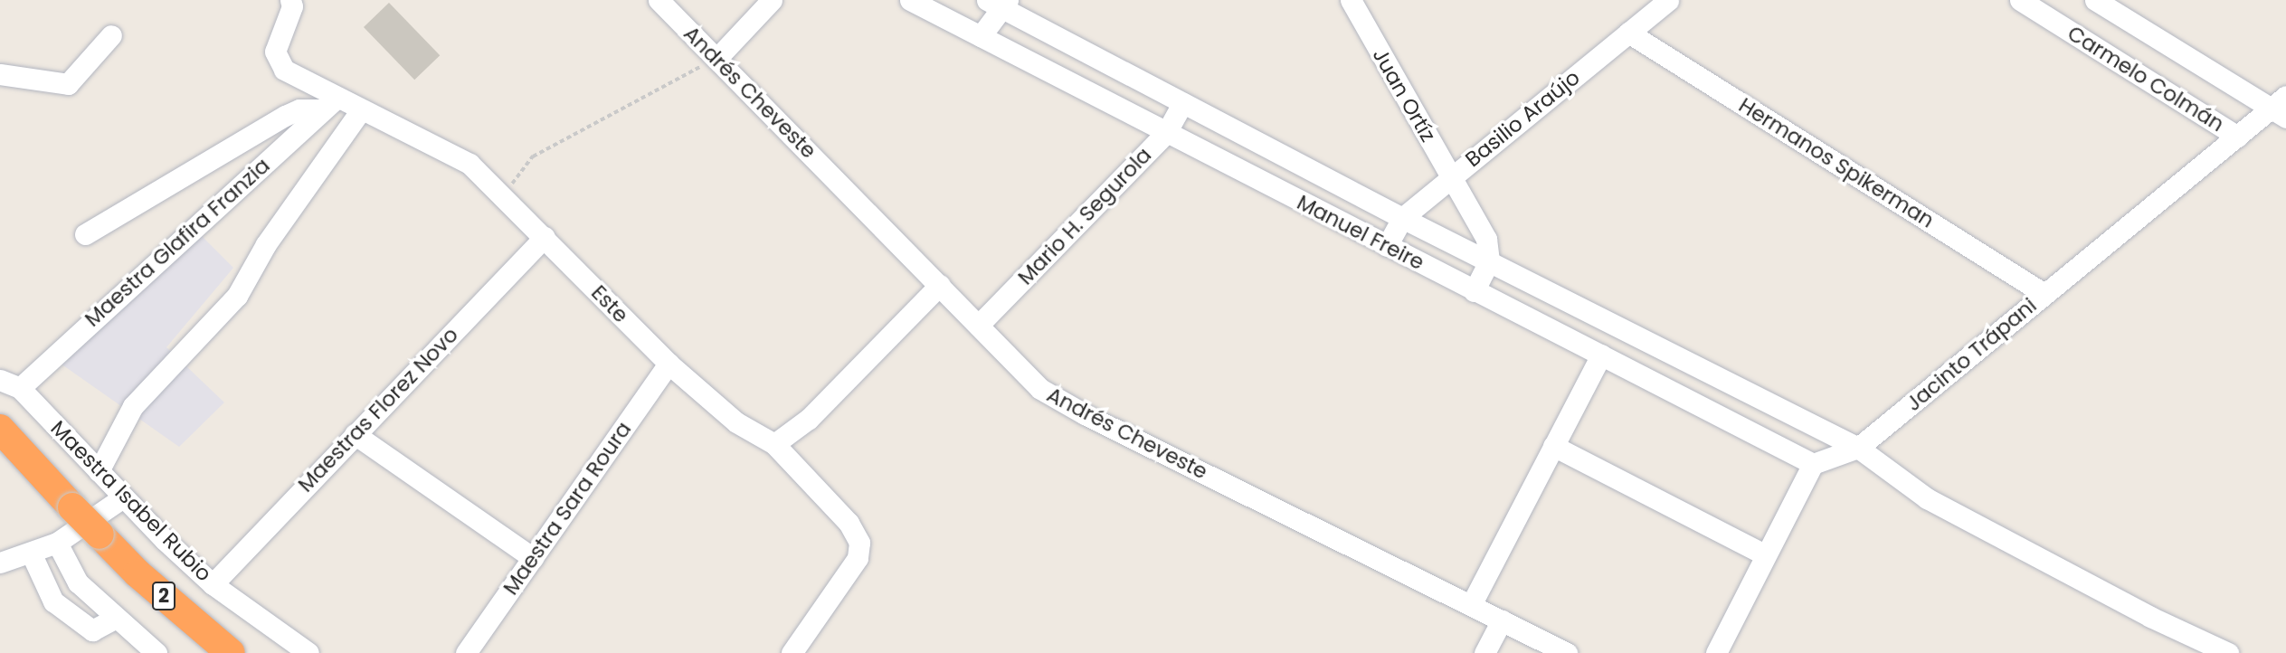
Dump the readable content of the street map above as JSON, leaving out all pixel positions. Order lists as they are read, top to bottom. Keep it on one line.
{"streets":{"highway":["2"],"street":["Carmelo Colmán","Andrés Cheveste","Juan Ortíz","Basilio Araújo","Hermanos Spikerman","Mario H. Segurola","Manuel Freire","Maestra Glafira Franzia","Este","Jacinto Trápani","Maestras Florez Novo","Maestra Isabel Rubio","Maestra Sara Roura"]},"crossings":[["Carmelo Colmán","Jacinto Trápani"],["Andrés Cheveste","Mario H. Segurola"],["Juan Ortíz","Basilio Araújo"],["Juan Ortíz","Manuel Freire"],["Basilio Araújo","Hermanos Spikerman"],["Basilio Araújo","Manuel Freire"],["Hermanos Spikerman","Jacinto Trápani"],["Mario H. Segurola","Manuel Freire"],["Manuel Freire","Jacinto Trápani"],["Maestra Glafira Franzia","Este"],["Maestra Glafira Franzia","Maestra Isabel Rubio"],["Este","Maestras Florez Novo"],["Este","Maestra Sara Roura"],["Maestras Florez Novo","Maestra Isabel Rubio"]]}
